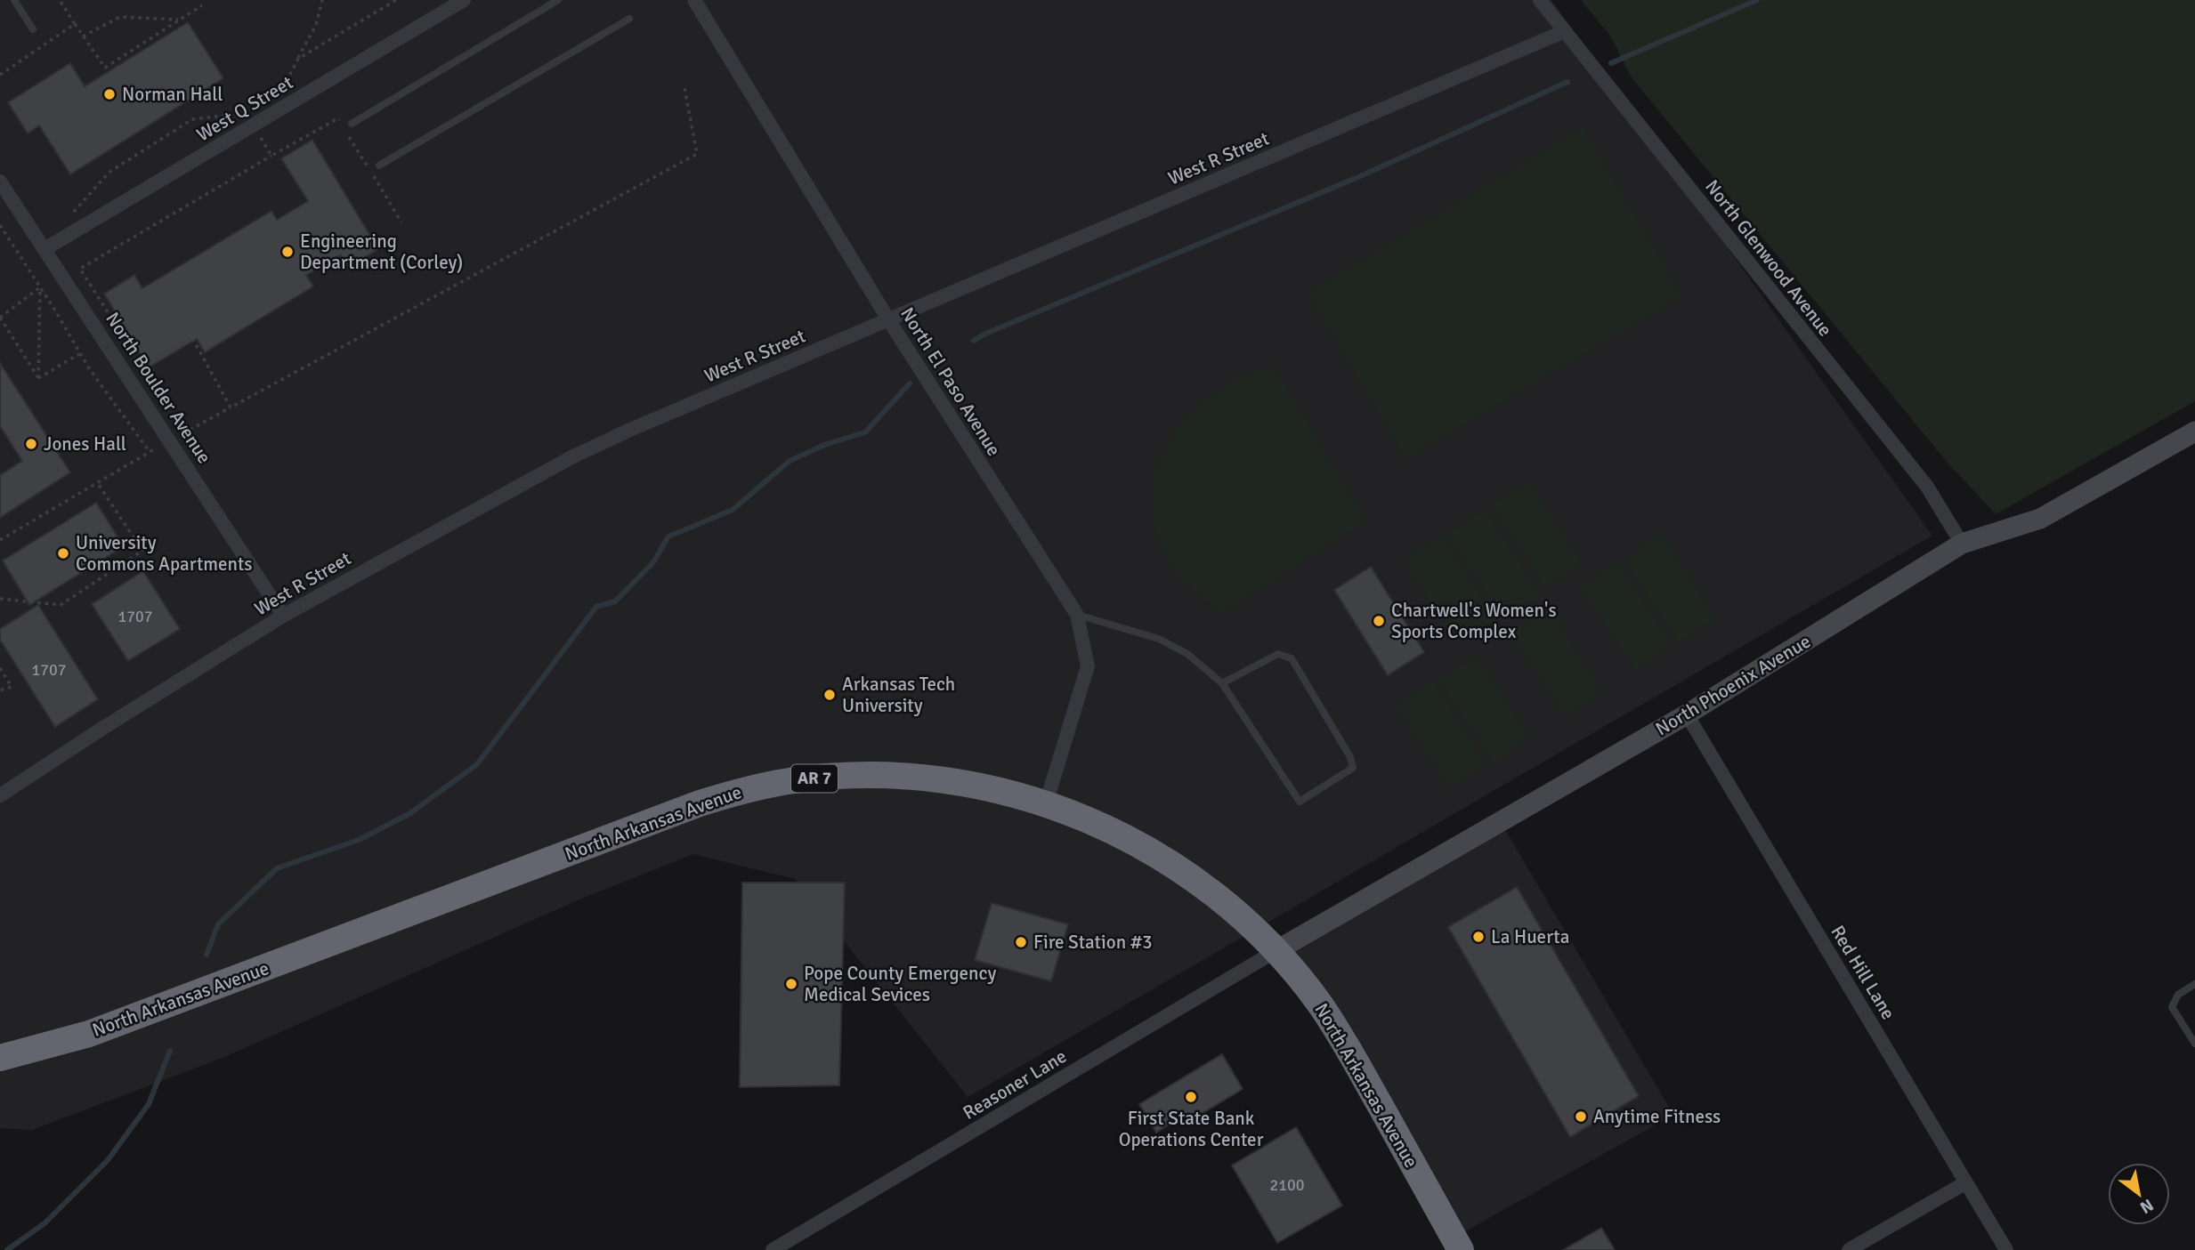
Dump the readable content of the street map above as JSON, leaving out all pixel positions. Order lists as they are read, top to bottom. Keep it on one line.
{"streets":{"highway":["AR 7","North Arkansas Avenue"],"street":["West Q Street","West R Street","North Glenwood Avenue","North El Paso Avenue","North Boulder Avenue","North Phoenix Avenue","Red Hill Lane","Reasoner Lane"]},"crossings":[["West Q Street","North Boulder Avenue"],["West R Street","North Glenwood Avenue"],["West R Street","North El Paso Avenue"],["West R Street","North Boulder Avenue"],["North Glenwood Avenue","North Phoenix Avenue"],["North El Paso Avenue","North Arkansas Avenue"],["North Phoenix Avenue","North Arkansas Avenue"],["North Phoenix Avenue","Red Hill Lane"],["North Phoenix Avenue","Reasoner Lane"],["North Arkansas Avenue","Reasoner Lane"]],"places":["Norman Hall","Engineering Department (Corley)","Jones Hall","University Commons Apartments","Chartwell's Women's Sports Complex","Arkansas Tech University","La Huerta","Fire Station #3","Pope County Emergency Medical Sevices","First State Bank Operations Center","Anytime Fitness"],"house_numbers":["1707","1707","2100"],"north":"bottom right"}
